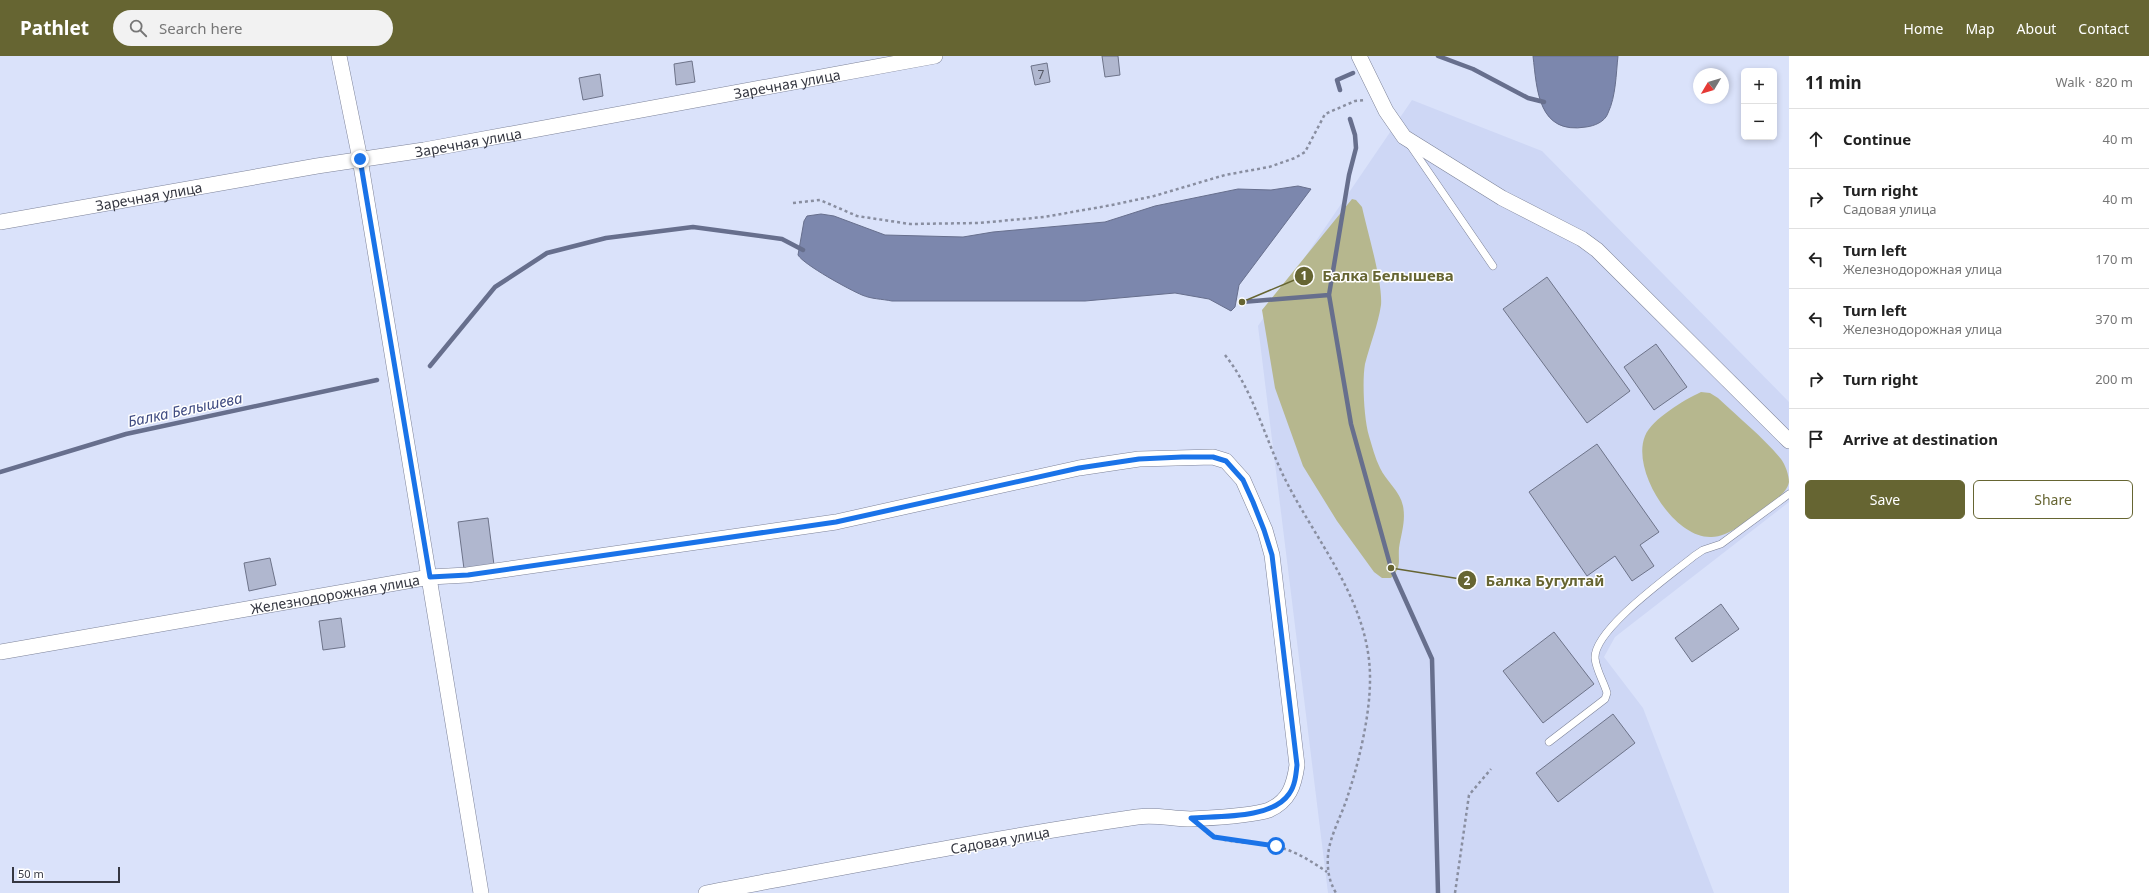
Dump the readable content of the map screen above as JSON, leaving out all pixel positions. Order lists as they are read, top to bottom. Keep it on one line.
{"streets":{"street":["Заречная улица","Железнодорожная улица","Садовая улица"]},"crossings":[["Железнодорожная улица","Садовая улица"]],"water":["Балка Белышева"],"places":["Балка Белышева","Балка Бугултай"],"house_numbers":["7"],"scale_bar":"50 m","north":"bottom left","page":{"header":"Pathlet","search":"Search here","nav":["Home","Map","About","Contact"],"heading":["11 min","Walk · 820 m"],"map_buttons":["+","−"],"list":[["Continue","40 m"],["Turn right","Садовая улица","40 m"],["Turn left","Железнодорожная улица","170 m"],["Turn left","Железнодорожная улица","370 m"],["Turn right","200 m"],"Arrive at destination"],"buttons":["Save","Share"],"scale":"50 m"}}
